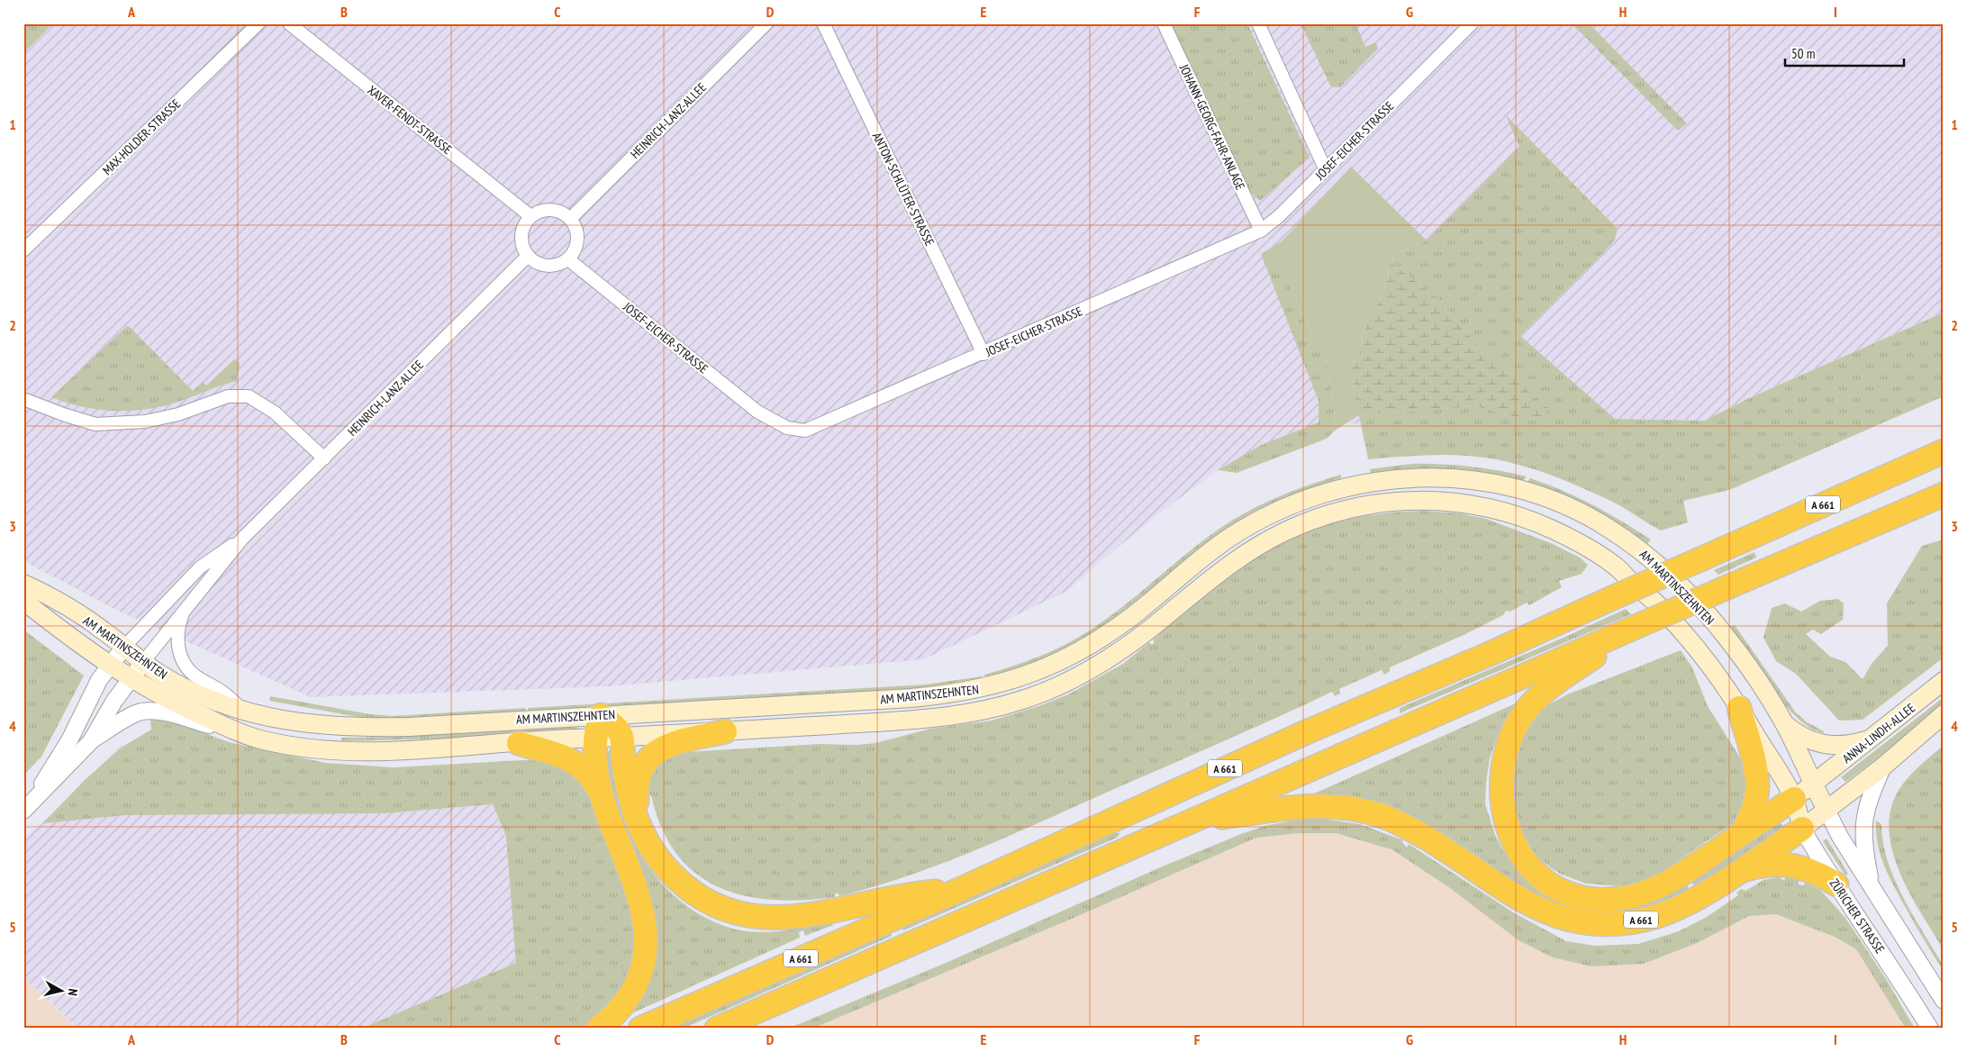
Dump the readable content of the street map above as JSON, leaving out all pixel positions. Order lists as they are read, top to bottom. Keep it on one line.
{"streets":{"highway":["A 661"],"main road":["AM MARTINSZEHNTEN","ANNA-LINDH-ALLEE","ZÜRICHER STRASSE"],"street":["XAVER-FENDT-STRASSE","HEINRICH-LANZ-ALLEE","JOHANN-GEORG-FAHR-ANLAGE","MAX-HOLDER-STRASSE","JOSEF-EICHER-STRASSE","ANTON-SCHLÜTER-STRASSE"]},"crossings":[["XAVER-FENDT-STRASSE","HEINRICH-LANZ-ALLEE"],["XAVER-FENDT-STRASSE","JOSEF-EICHER-STRASSE"],["HEINRICH-LANZ-ALLEE","JOSEF-EICHER-STRASSE"],["HEINRICH-LANZ-ALLEE","AM MARTINSZEHNTEN"],["JOHANN-GEORG-FAHR-ANLAGE","JOSEF-EICHER-STRASSE"],["JOSEF-EICHER-STRASSE","ANTON-SCHLÜTER-STRASSE"],["A 661","AM MARTINSZEHNTEN"],["A 661","ANNA-LINDH-ALLEE"],["A 661","ZÜRICHER STRASSE"],["AM MARTINSZEHNTEN","ANNA-LINDH-ALLEE"],["AM MARTINSZEHNTEN","ZÜRICHER STRASSE"],["ANNA-LINDH-ALLEE","ZÜRICHER STRASSE"]],"scale_bar":"50 m","north":"right","grid":{"columns":["A","B","C","D","E","F","G","H","I"],"rows":["1","2","3","4","5"]}}
